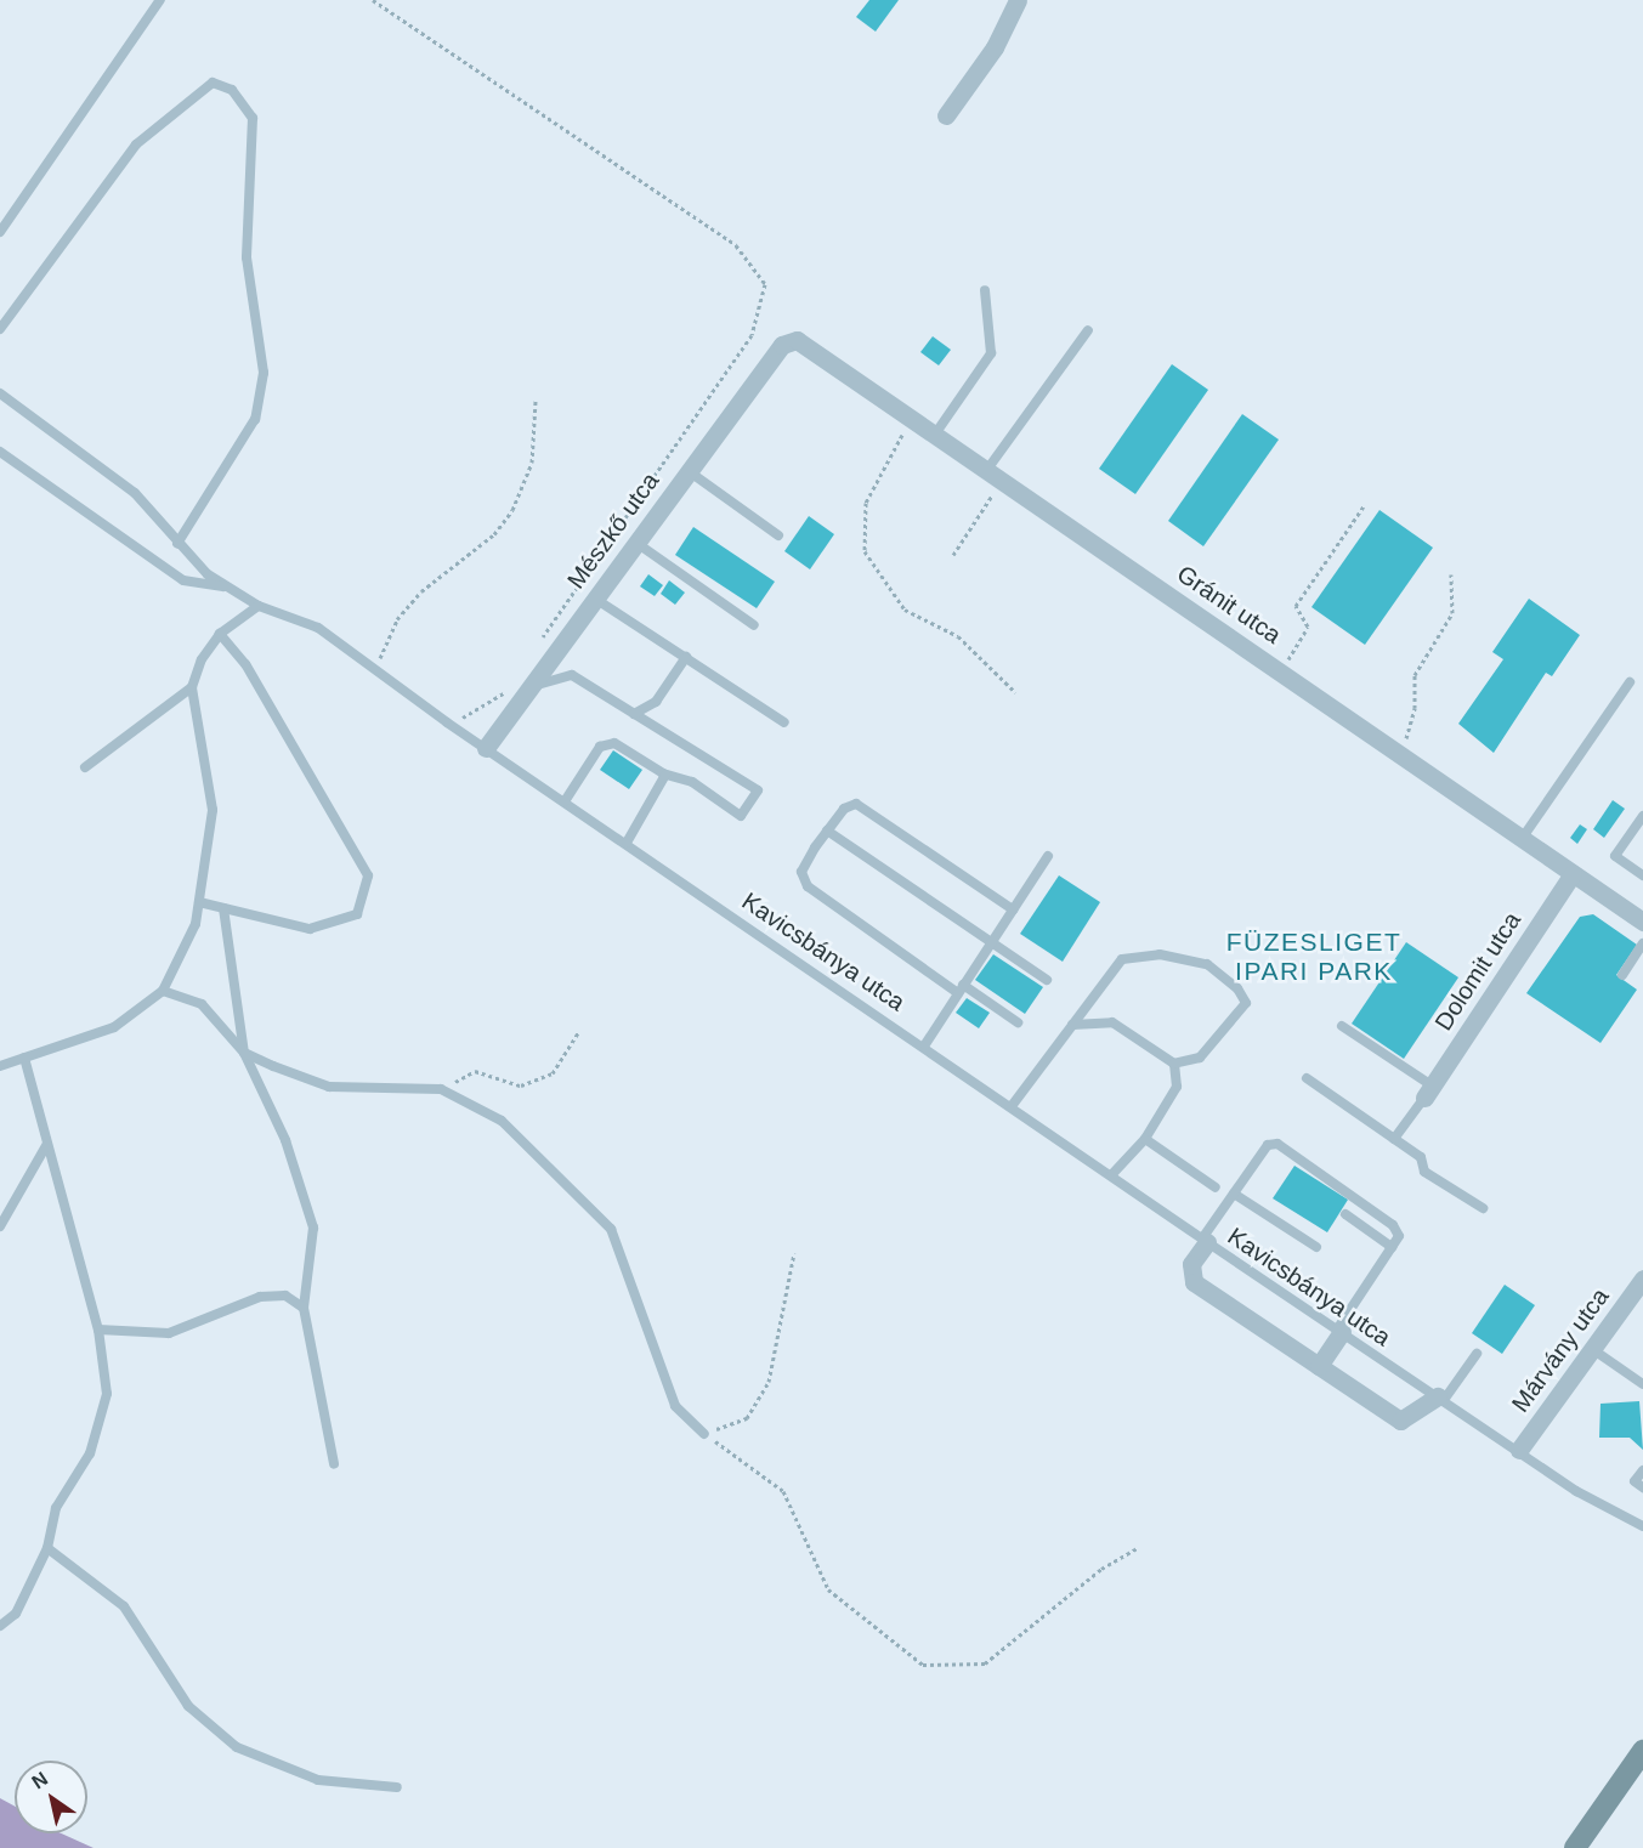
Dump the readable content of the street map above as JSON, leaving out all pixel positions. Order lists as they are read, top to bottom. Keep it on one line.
{"streets":{"street":["Mészkő utca","Gránit utca","Dolomit utca","Márvány utca"],"lane":["Kavicsbánya utca"]},"crossings":[["Mészkő utca","Gránit utca"],["Mészkő utca","Kavicsbánya utca"],["Gránit utca","Dolomit utca"],["Kavicsbánya utca","Márvány utca"]],"districts":["FÜZESLIGET IPARI PARK"],"north":"top left"}
